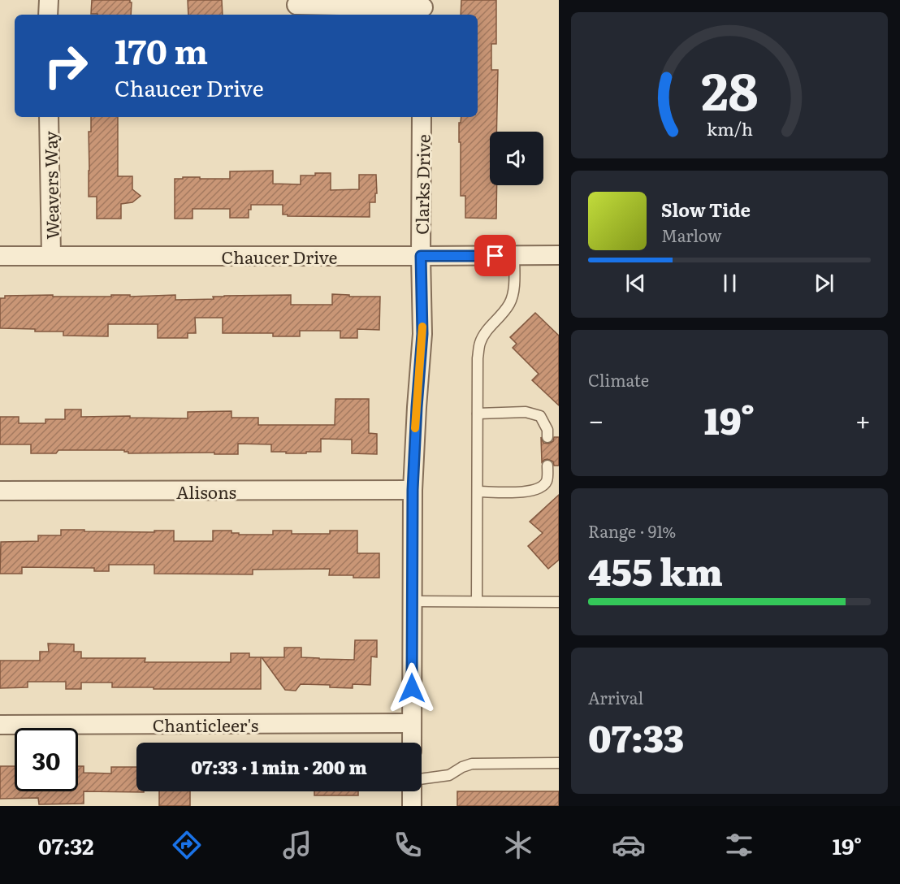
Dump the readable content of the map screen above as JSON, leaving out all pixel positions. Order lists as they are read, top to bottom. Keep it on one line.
{"streets":{"street":["Clarks Drive","Weavers Way","Chaucer Drive","Alisons","Chanticleer's"]},"crossings":[["Clarks Drive","Chaucer Drive"],["Clarks Drive","Alisons"],["Clarks Drive","Chanticleer's"],["Weavers Way","Chaucer Drive"]],"page":{"turn":["170 m","Chaucer Drive"],"song":["Slow Tide","Marlow"],"tile":["Climate",["Range · 91%","455 km"],["Arrival","07:33"]],"heat":["−","19°","+"],"limit":"30","trip":"07:33 · 1 min · 200 m","tabs":["07:32","19°"],"gauge":["28","km/h"]}}
